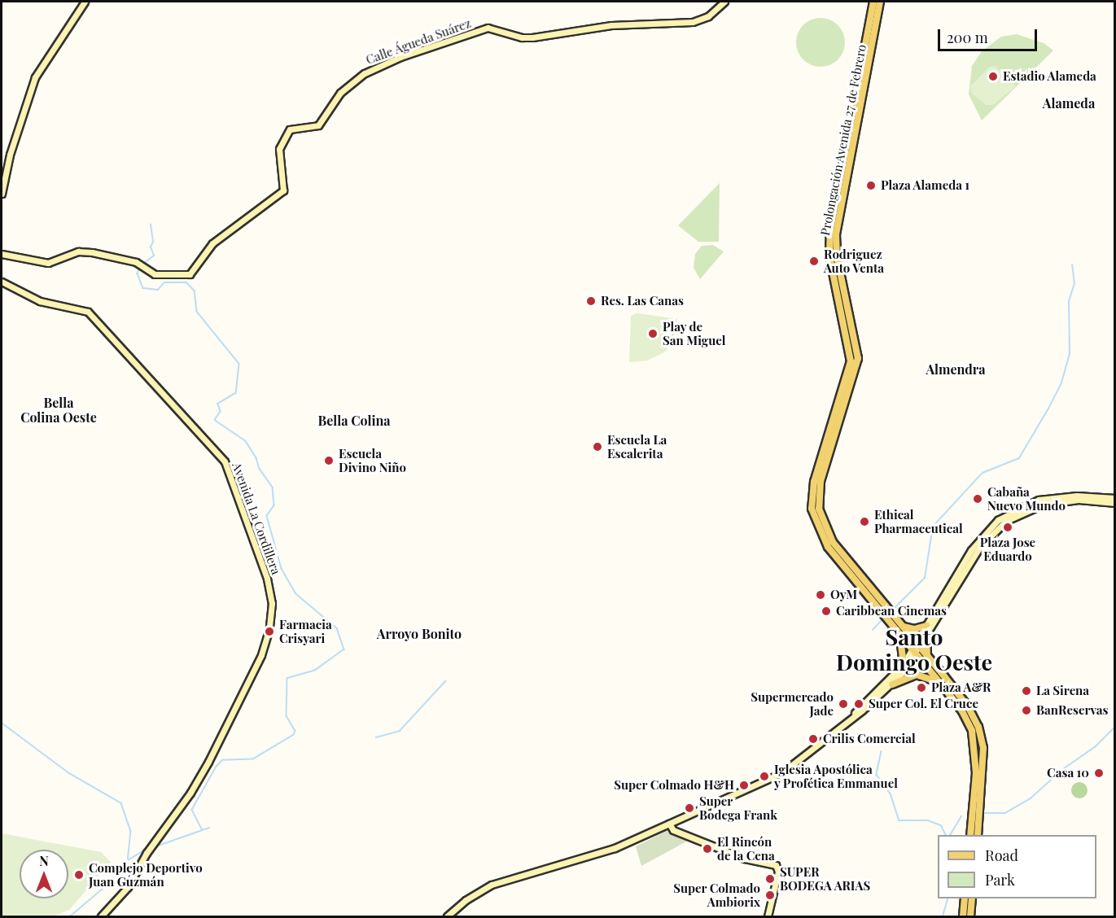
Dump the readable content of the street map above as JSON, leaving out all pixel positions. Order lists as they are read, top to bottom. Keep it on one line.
{"streets":{"main road":["Calle Águeda Suárez","Prolongación Avenida 27 de Febrero","Avenida La Cordillera"]},"districts":["Alameda","Almendra","Bella Colina Oeste","Bella Colina","Arroyo Bonito","Santo Domingo Oeste"],"places":["Estadio Alameda","Plaza Alameda 1","Rodriguez Auto Venta","Res. Las Canas","Play de San Miguel","Escuela La Escalerita","Escuela Divino Niño","Cabaña Nuevo Mundo","Ethical Pharmaceutical","Plaza Jose Eduardo","OyM","Caribbean Cinemas","Farmacia Crisyari","Plaza A&R","La Sirena","Supermercado Jade","Super Col. El Cruce","BanReservas","Crilis Comercial","Casa 10","Iglesia Apostólica y Profética Emmanuel","Super Colmado H&H","Super Bodega Frank","El Rincón de la Cena","Complejo Deportivo Juan Guzmán","SUPER BODEGA ARIAS","Super Colmado Ambiorix"],"legend":["Road","Park"],"scale_bar":"200 m","north":"top"}
